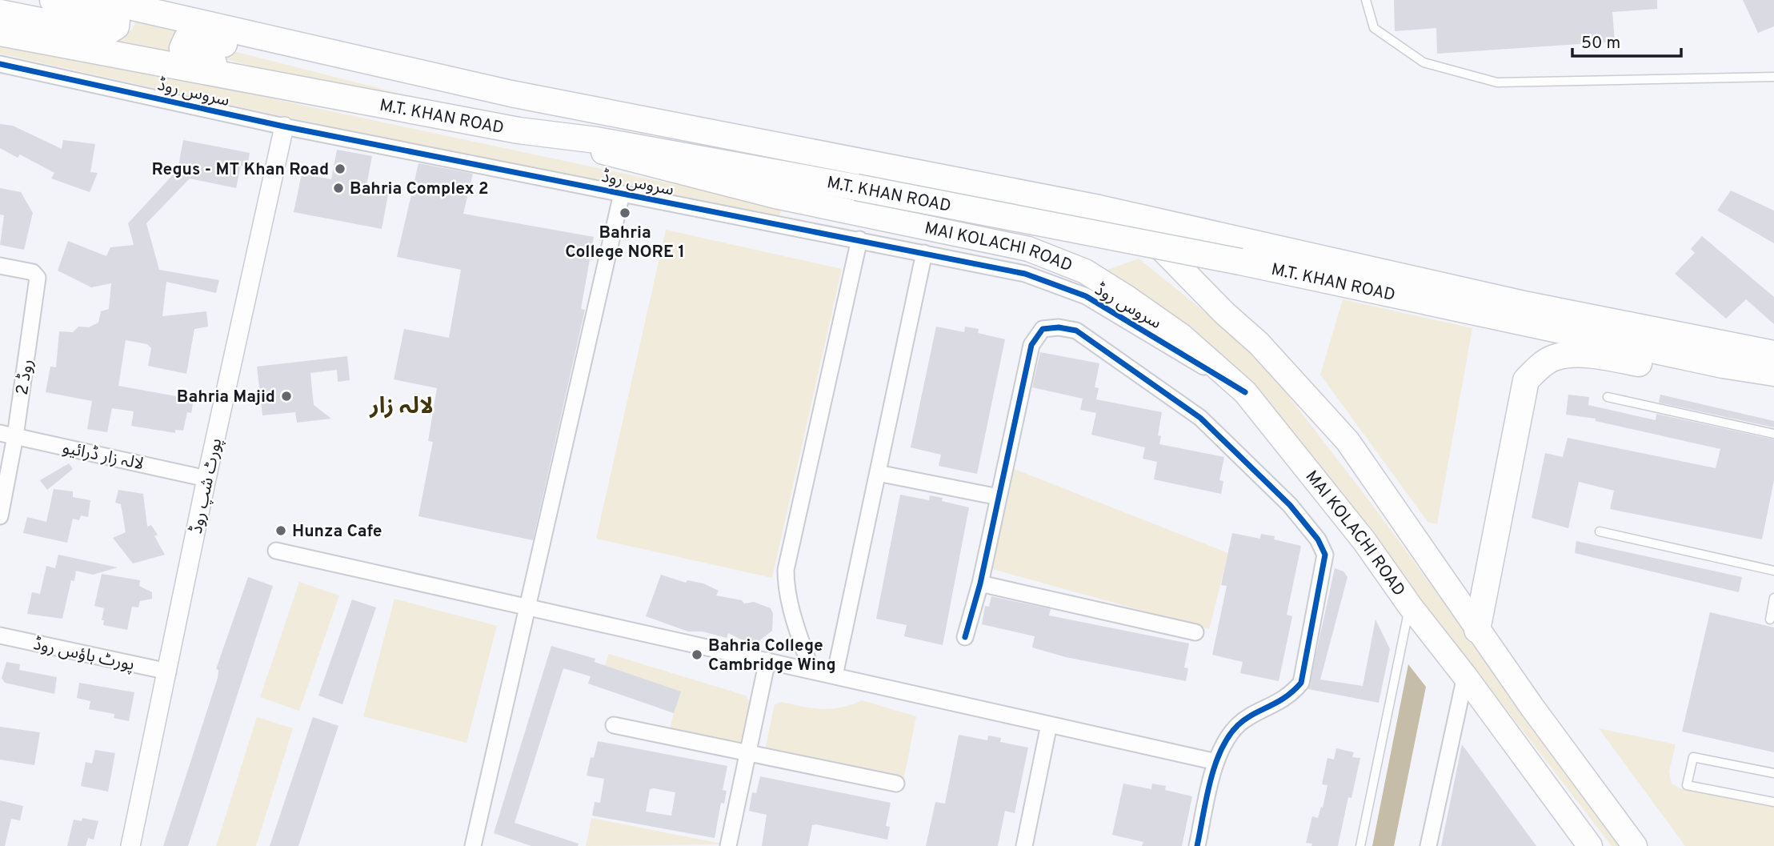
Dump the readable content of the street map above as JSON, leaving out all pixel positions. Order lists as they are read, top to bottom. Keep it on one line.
{"streets":{"highway":["M.T. KHAN ROAD"],"main road":["MAI KOLACHI ROAD"],"street":["سروس روڈ","روڈ 2","لالہ زار ڈرائیو","پورٹ شپ روڈ","پورٹ ہاؤس روڈ"]},"crossings":[["سروس روڈ","MAI KOLACHI ROAD"],["سروس روڈ","پورٹ شپ روڈ"],["M.T. KHAN ROAD","MAI KOLACHI ROAD"],["روڈ 2","لالہ زار ڈرائیو"],["لالہ زار ڈرائیو","پورٹ شپ روڈ"],["پورٹ شپ روڈ","پورٹ ہاؤس روڈ"]],"districts":["لالہ زار"],"places":["Regus - MT Khan Road","Bahria Complex 2","Bahria College NORE 1","Bahria Majid","Hunza Cafe","Bahria College Cambridge Wing"],"scale_bar":"50 m"}
